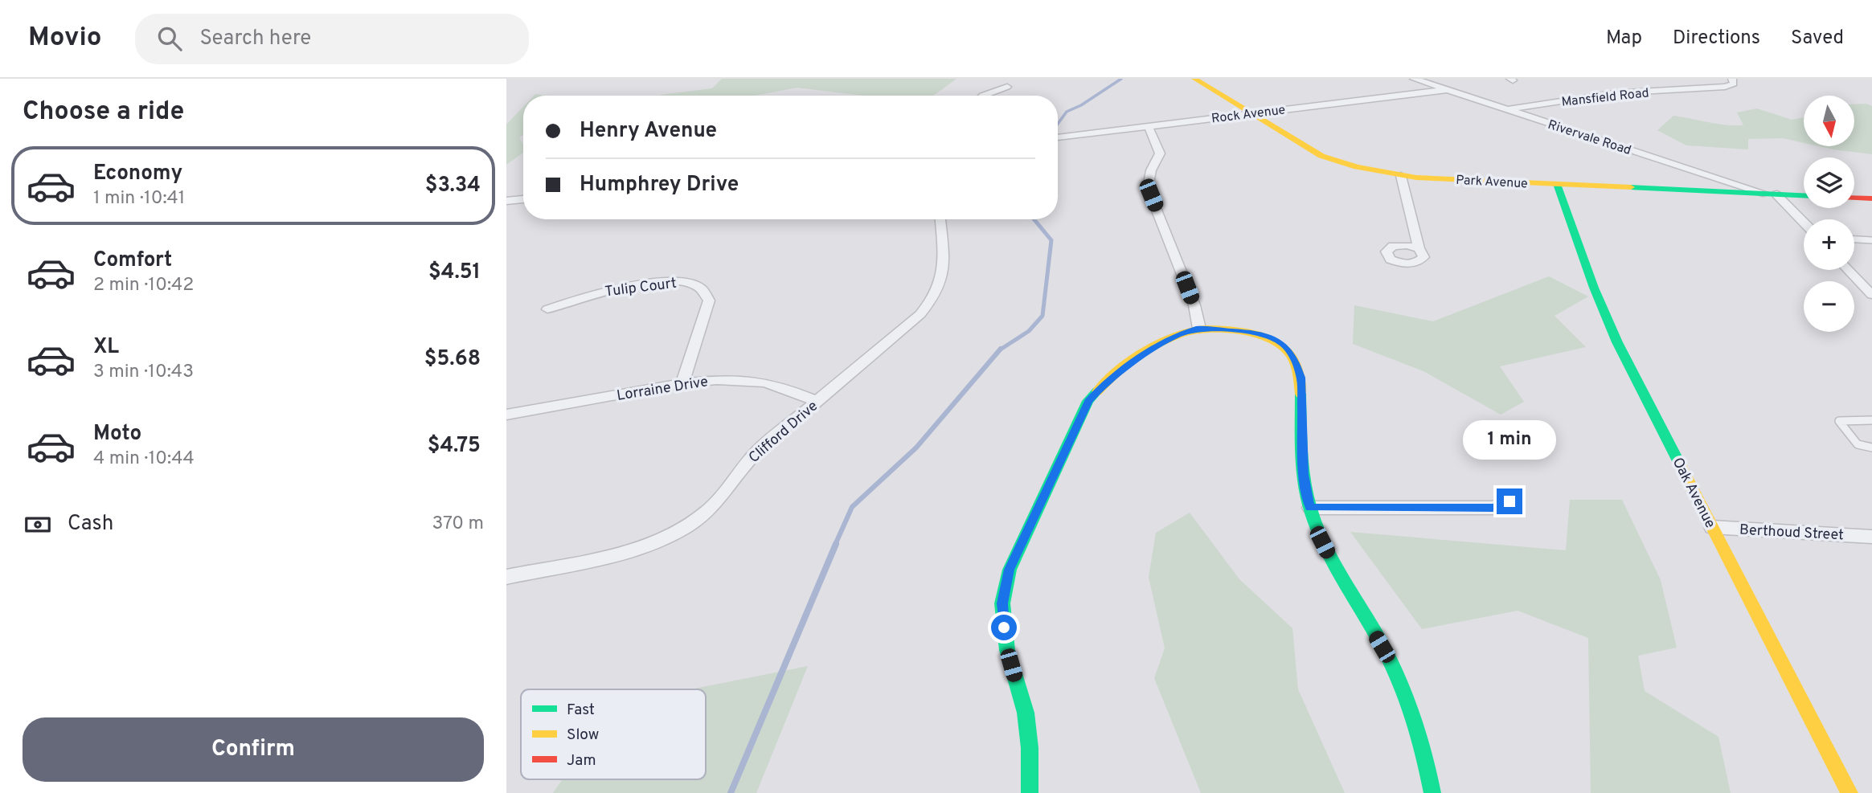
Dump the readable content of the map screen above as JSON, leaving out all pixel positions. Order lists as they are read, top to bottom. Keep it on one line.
{"streets":{"street":["Mansfield Road","Rock Avenue","Rivervale Road","Park Avenue","Tulip Court","Lorraine Drive","Clifford Drive","Oak Avenue","Berthoud Street"]},"crossings":[["Mansfield Road","Rivervale Road"],["Rock Avenue","Rivervale Road"],["Rock Avenue","Park Avenue"],["Rivervale Road","Park Avenue"],["Park Avenue","Oak Avenue"],["Tulip Court","Lorraine Drive"],["Lorraine Drive","Clifford Drive"],["Oak Avenue","Berthoud Street"]],"legend":["Fast","Slow","Jam"],"north":"bottom","page":{"header":"Movio","search":"Search here","nav":["Map","Directions","Saved"],"heading":"Choose a ride","map_buttons":["+","−"],"banner":["Henry Avenue","Humphrey Drive"],"list":[{"name":"Economy","note":"1 min · 10:41","value":"$3.34"},{"name":"Comfort","note":"2 min · 10:42","value":"$4.51"},{"name":"XL","note":"3 min · 10:43","value":"$5.68"},{"name":"Moto","note":"4 min · 10:44","value":"$4.75"}],"bubble":"1 min","pay":["Cash","370 m"],"buttons":"Confirm"}}
